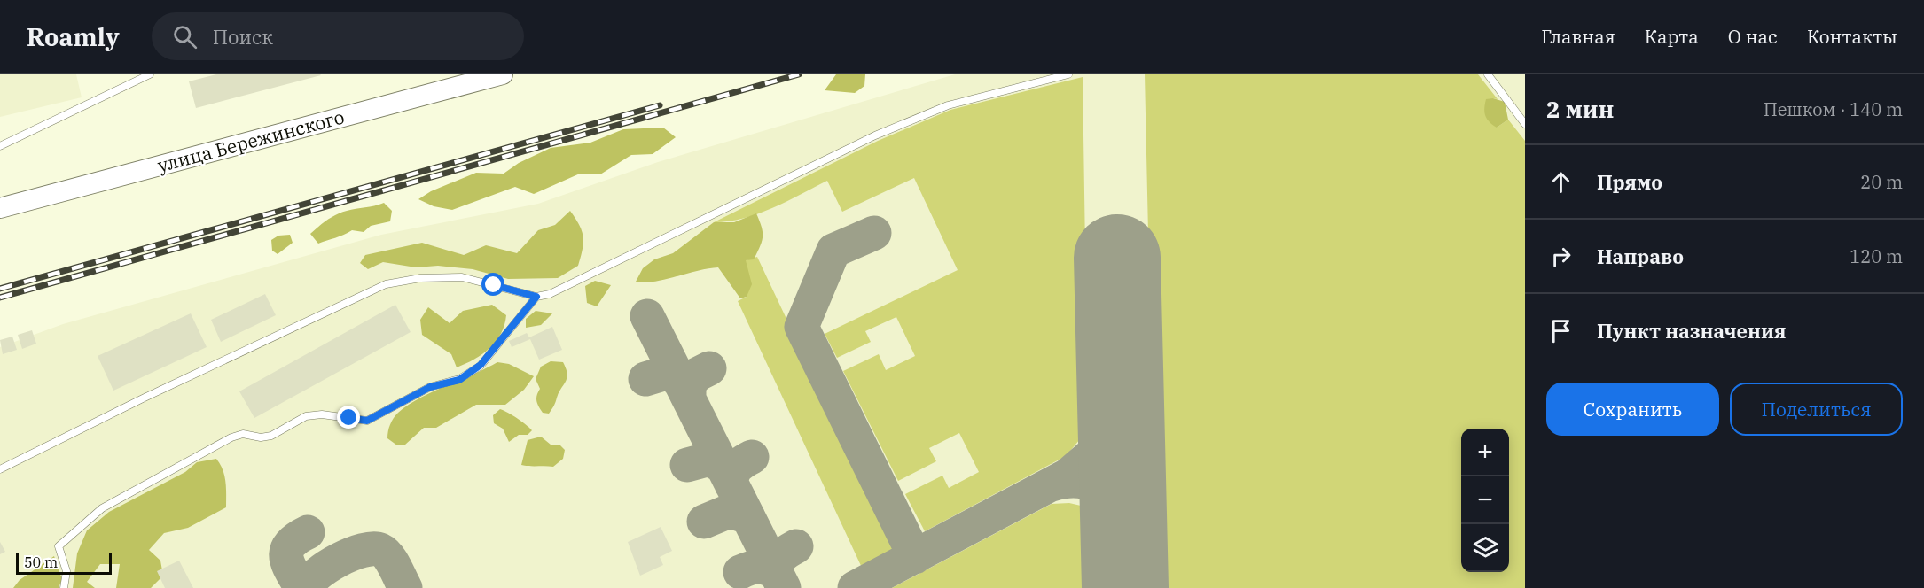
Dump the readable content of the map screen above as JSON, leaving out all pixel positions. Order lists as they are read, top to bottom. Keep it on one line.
{"streets":{"main road":["улица Бережинского"]},"scale_bar":"50 m","page":{"header":"Roamly","search":"Поиск","nav":["Главная","Карта","О нас","Контакты"],"heading":["2 мин","Пешком · 140 m"],"list":[["Прямо","20 m"],["Направо","120 m"],"Пункт назначения"],"buttons":["Сохранить","Поделиться"],"map_buttons":["+","−"],"scale":"50 m"}}
